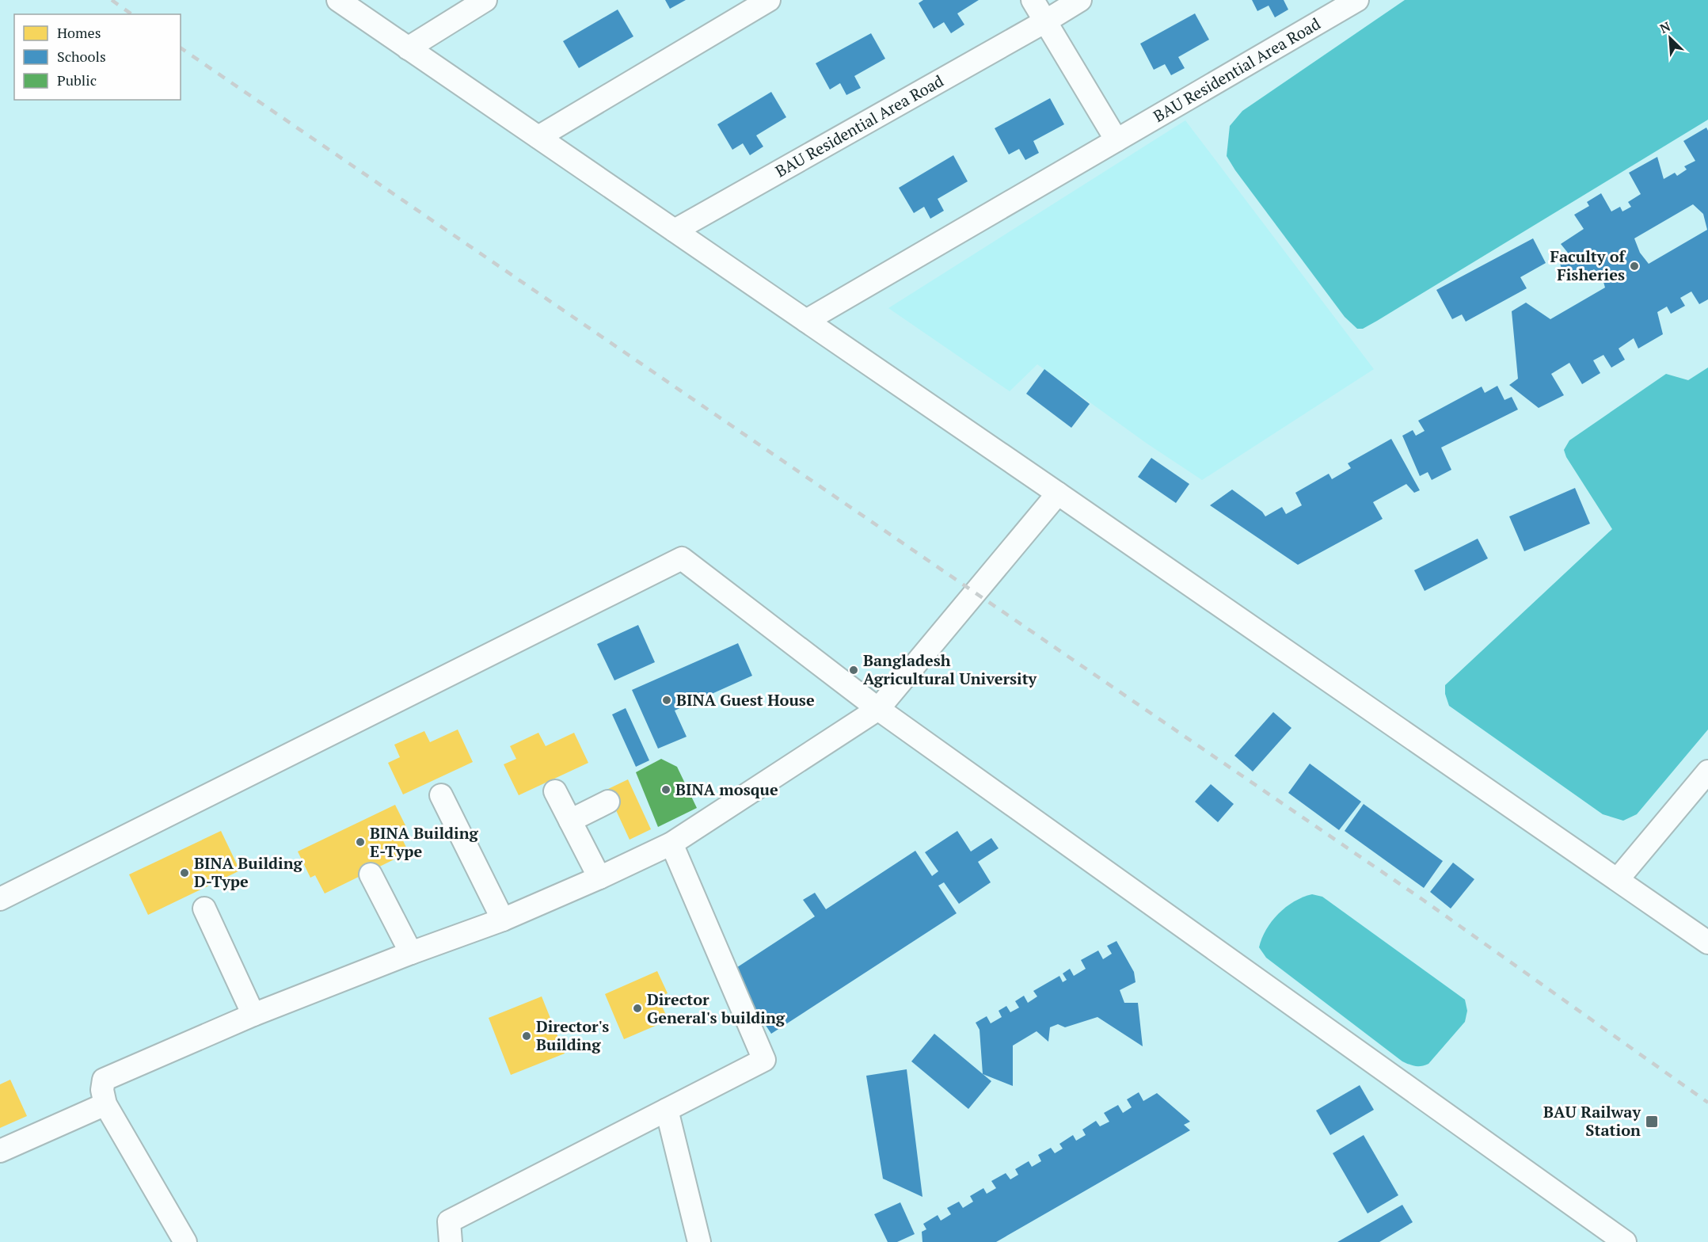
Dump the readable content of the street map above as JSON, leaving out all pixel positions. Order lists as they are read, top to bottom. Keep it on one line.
{"streets":{"street":["BAU Residential Area Road"]},"places":{"other":["Faculty of Fisheries","Bangladesh Agricultural University","BINA Guest House","BINA mosque","BINA Building E-Type","BINA Building D-Type","Director General's building","Director's Building"],"transit":["BAU Railway Station"]},"legend":["Homes","Schools","Public"],"north":"top left"}
